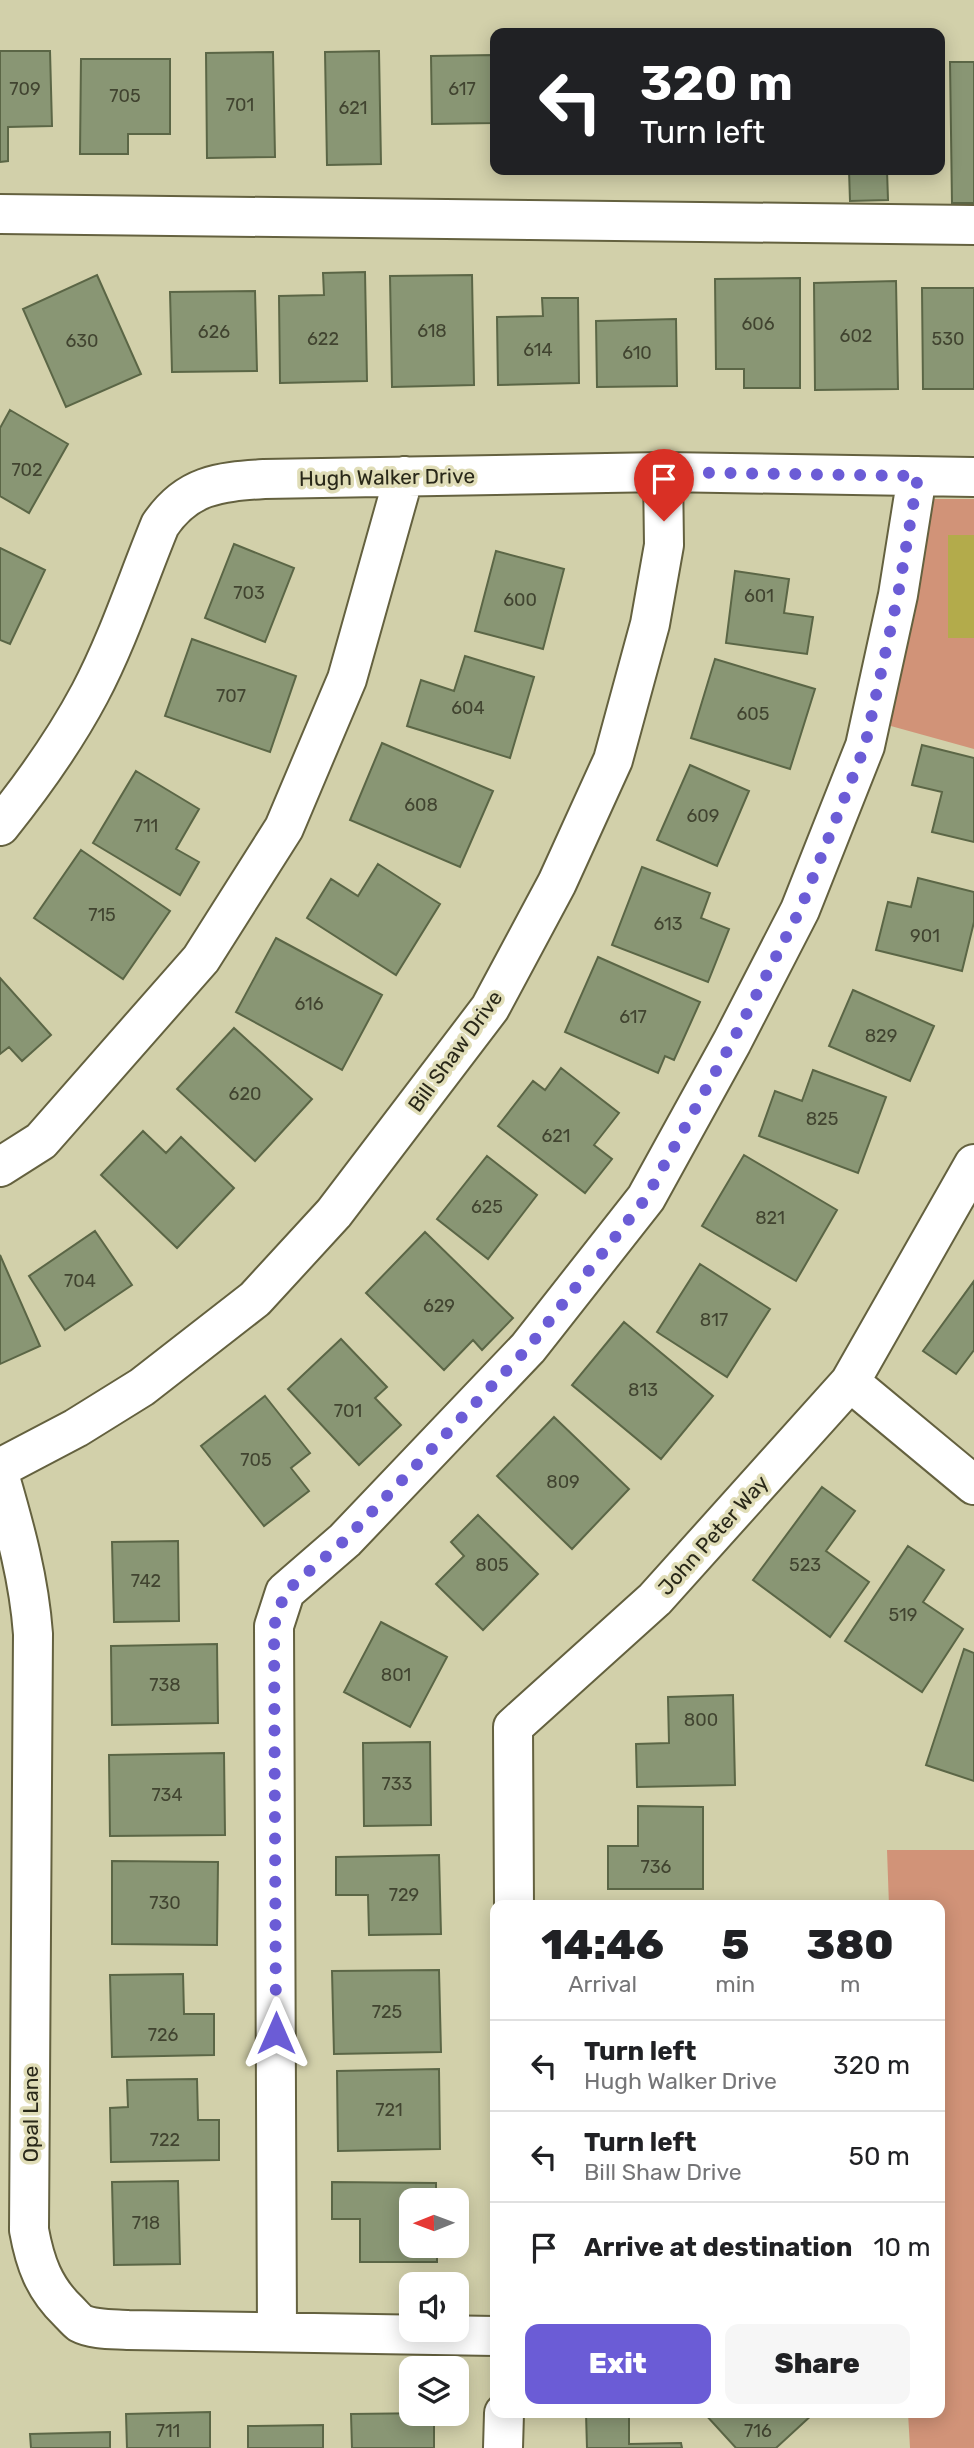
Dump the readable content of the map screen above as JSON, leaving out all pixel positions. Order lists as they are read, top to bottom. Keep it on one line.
{"streets":{"street":["Hugh Walker Drive","Bill Shaw Drive","John Peter Way","Opal Lane"]},"crossings":[["Hugh Walker Drive","Bill Shaw Drive"]],"house_numbers":["709","617","705","701","621","606","618","626","602","622","530","630","614","610","702","703","601","600","707","604","605","608","609","711","715","613","901","616","617","829","620","825","621","625","821","704","629","817","813","701","705","809","805","523","742","519","801","738","800","733","734","736","729","730","725","726","721","722","718","711","716"],"north":"left","page":{"turn":["320 m","Turn left"],"eta":["14:46","Arrival","5","min","380","m"],"list":[{"name":"Turn left","note":"Hugh Walker Drive","value":"320 m"},{"name":"Turn left","note":"Bill Shaw Drive","value":"50 m"},{"name":"Arrive at destination","value":"10 m"}],"buttons":["Exit","Share"]}}
